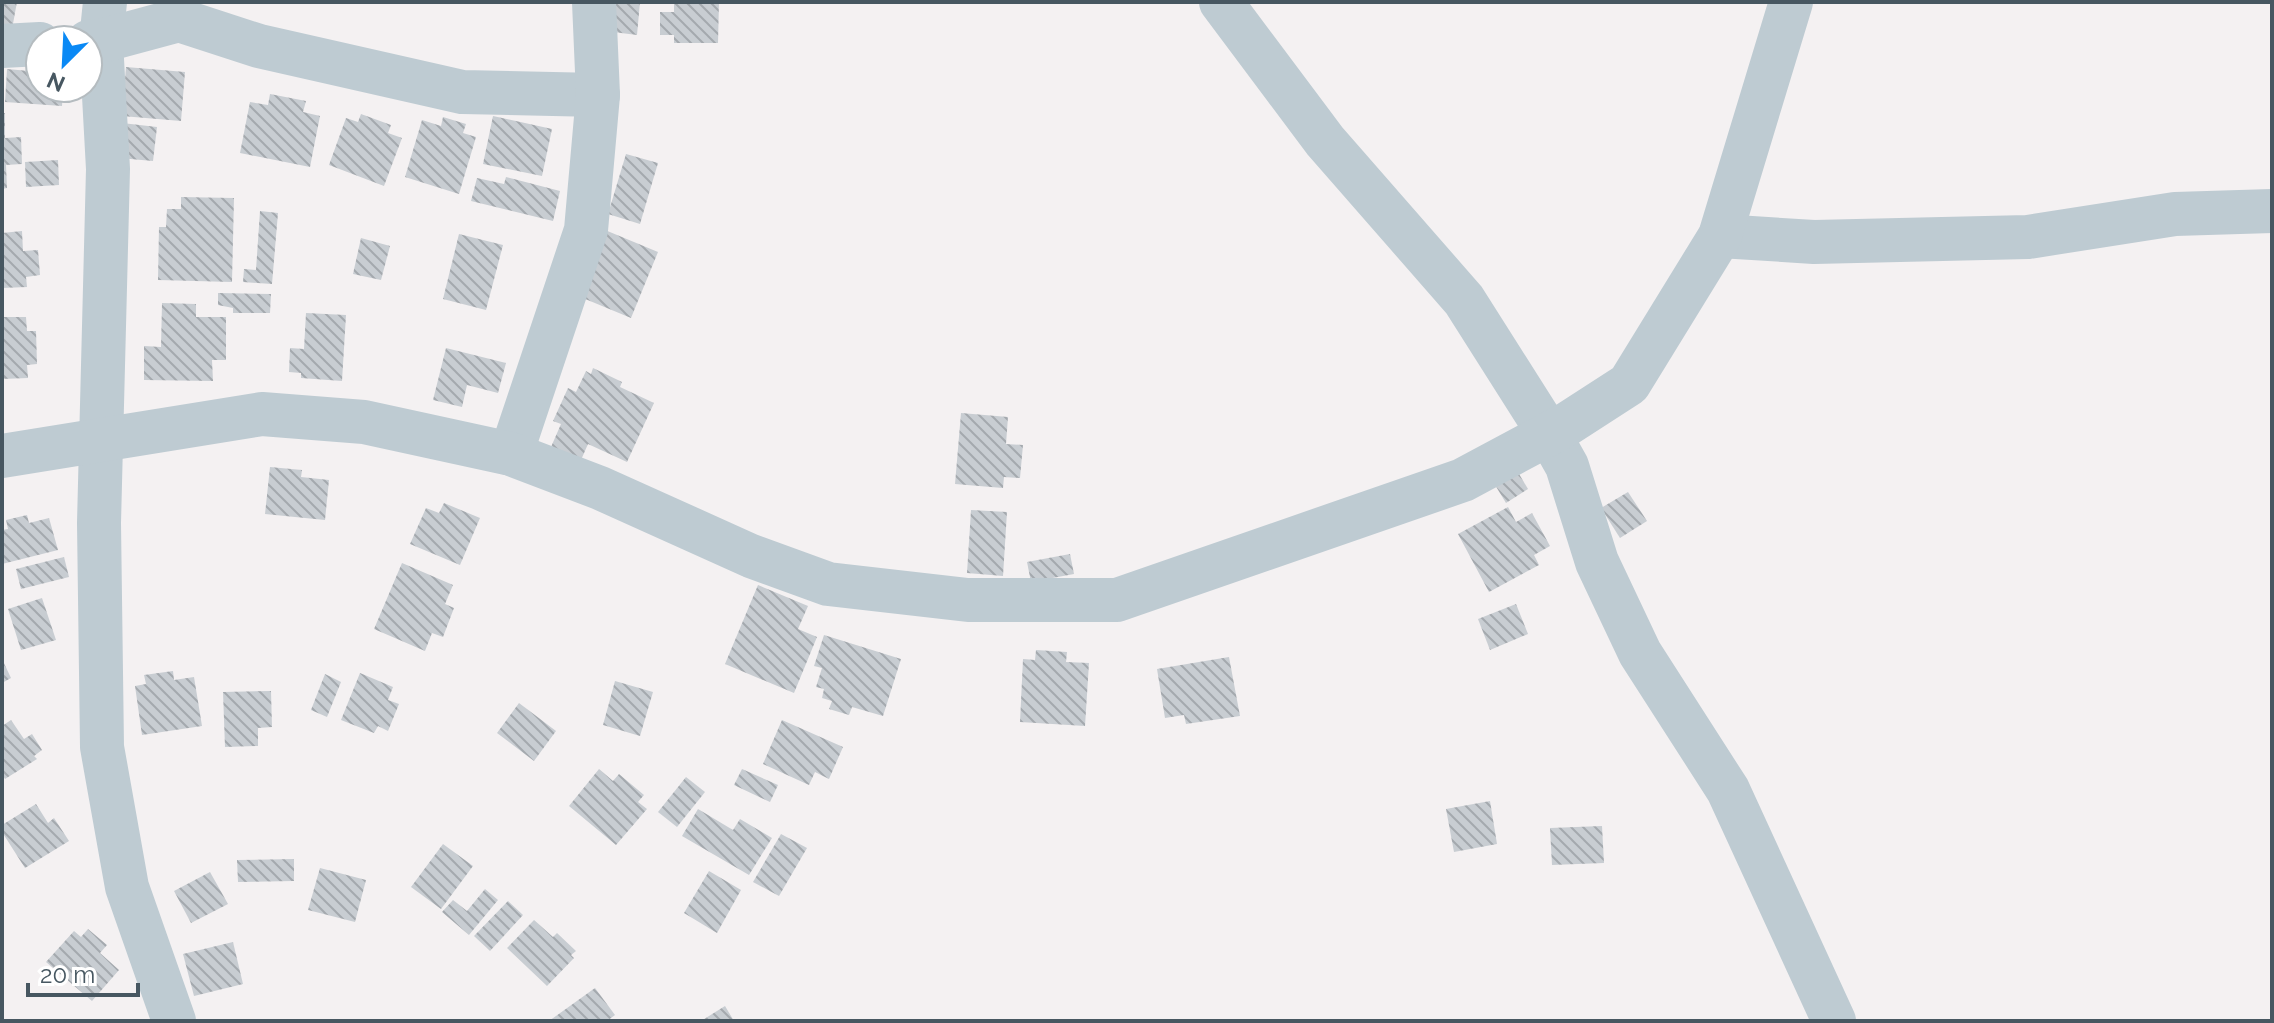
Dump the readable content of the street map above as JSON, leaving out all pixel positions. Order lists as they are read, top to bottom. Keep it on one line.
{"scale_bar":"20 m","north":"bottom left"}
